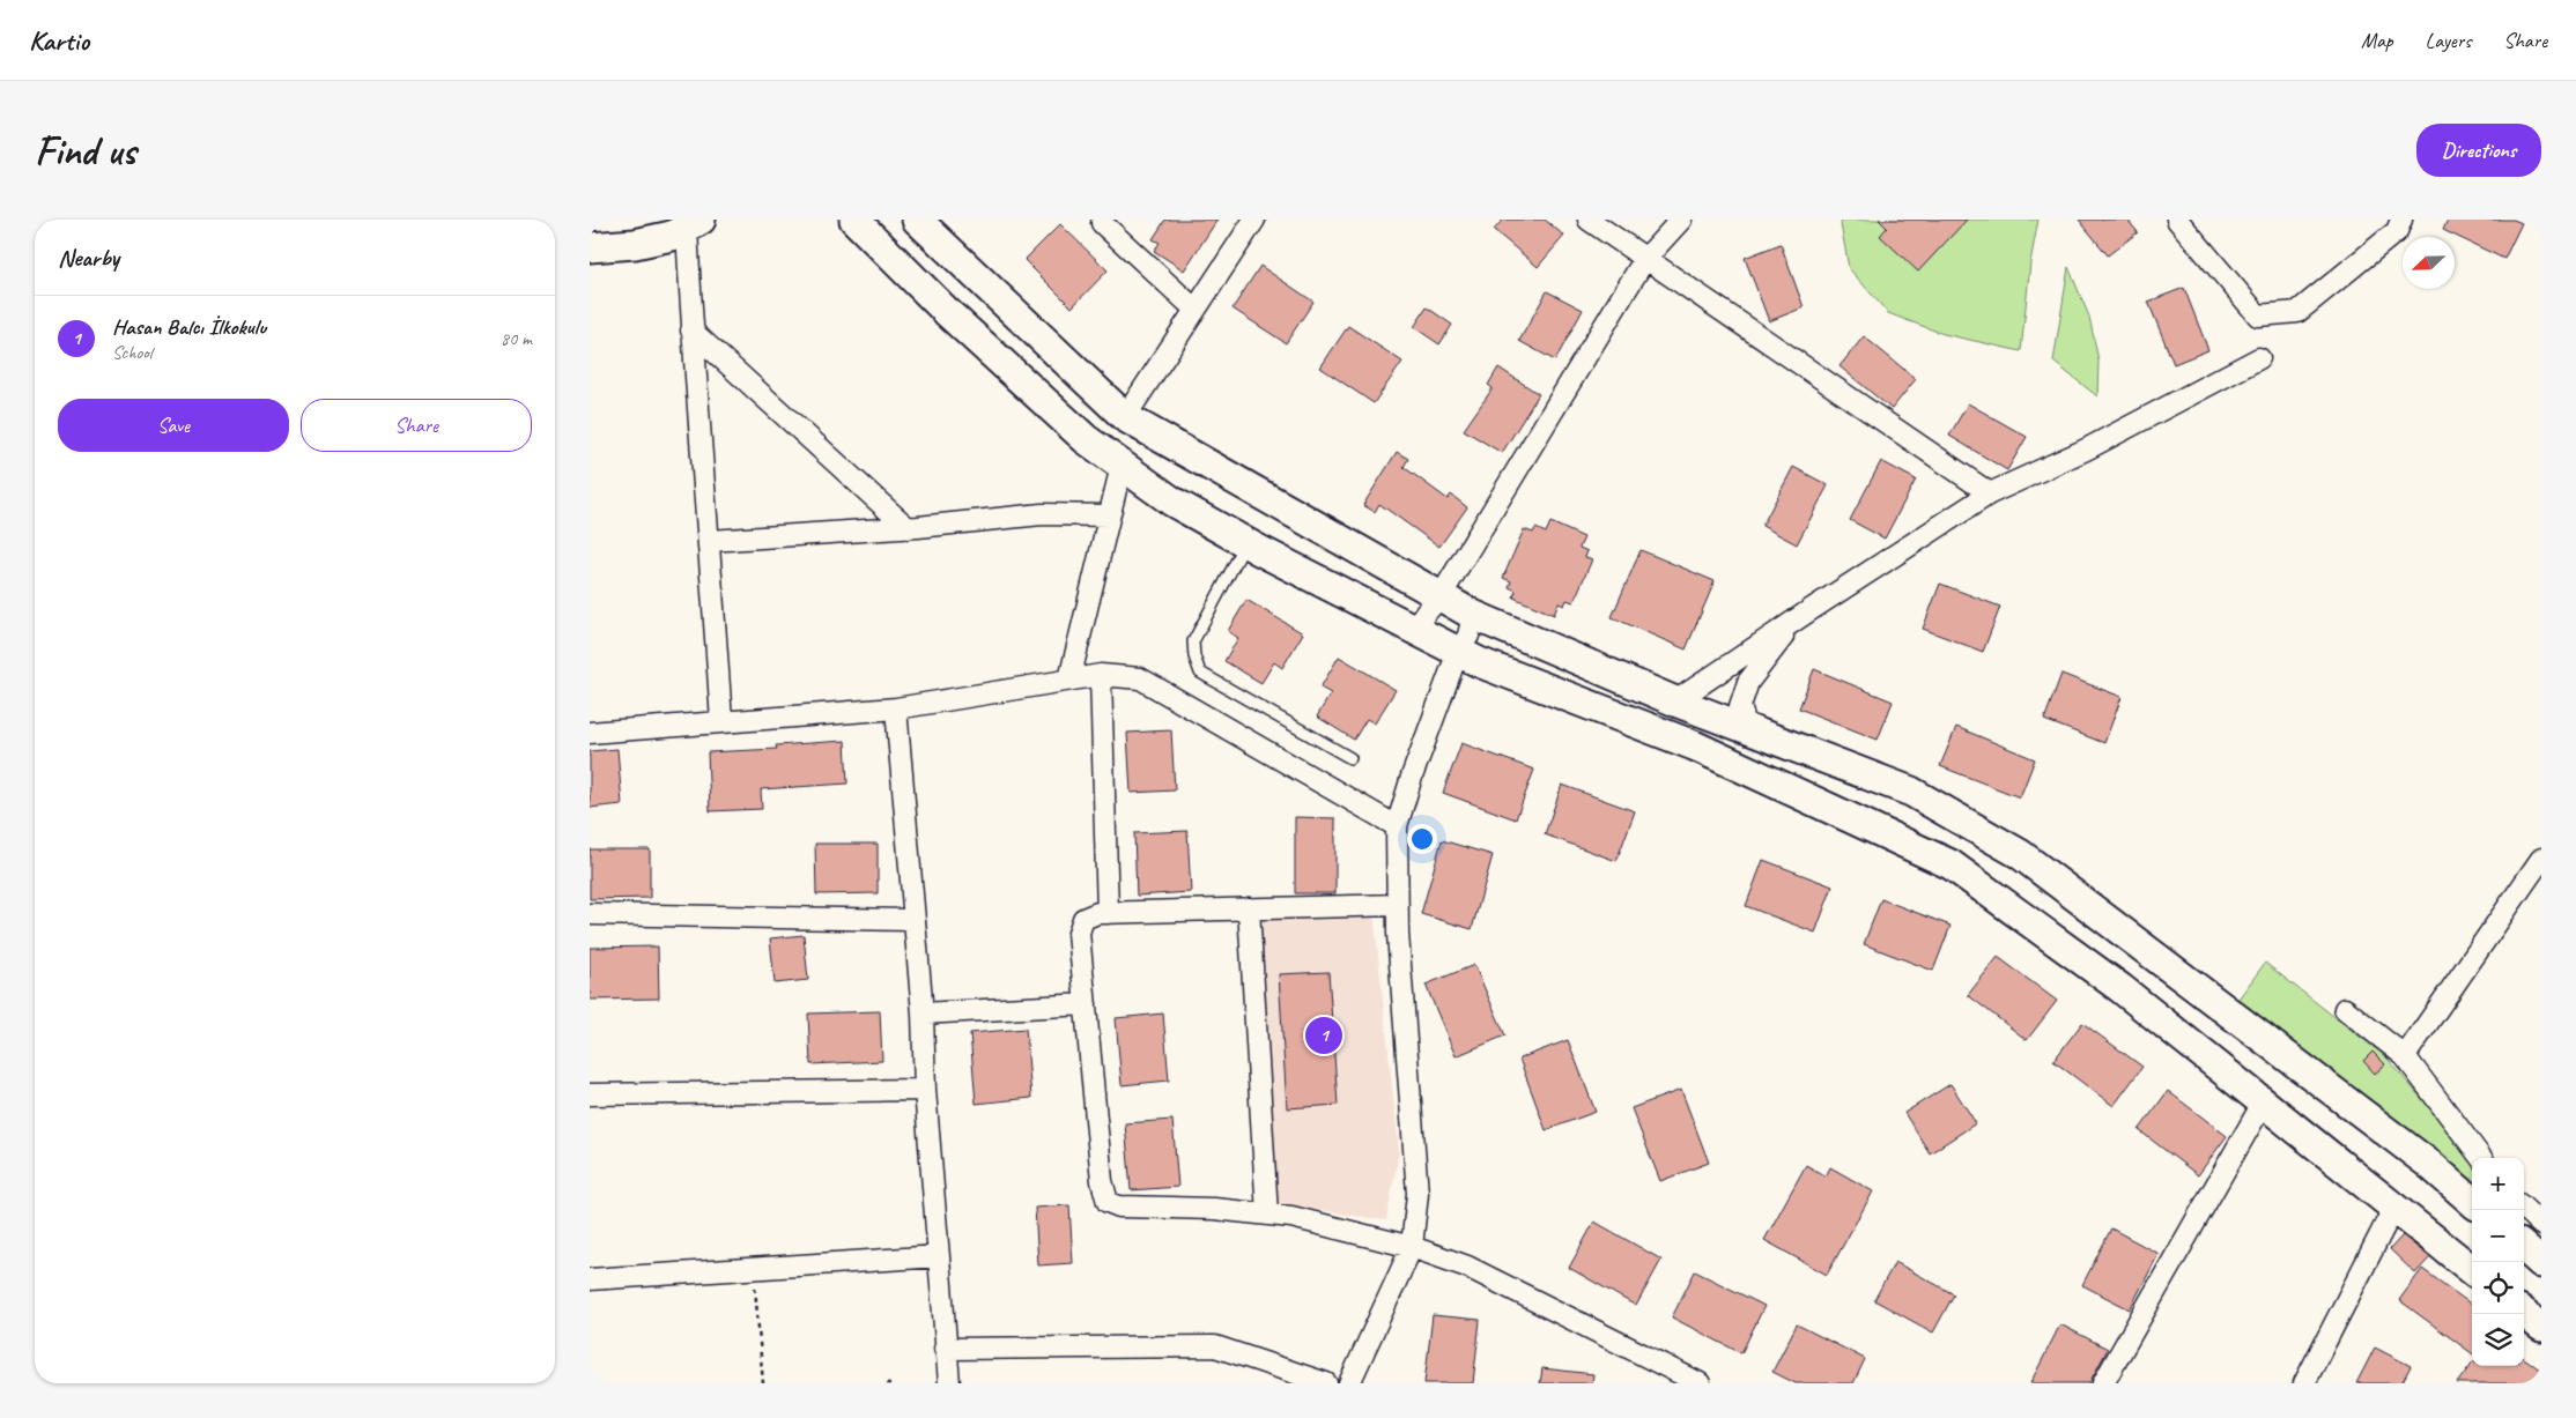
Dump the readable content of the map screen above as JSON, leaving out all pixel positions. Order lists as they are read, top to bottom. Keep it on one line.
{"north":"bottom left","page":{"header":"Kartio","nav":["Map","Layers","Share"],"buttons":["Directions",["Save","Share"]],"title":"Find us","heading":"Nearby","list":[{"mark":"1","name":"Hasan Balcı İlkokulu","note":"School","value":"80 m"}],"pins":"1","map_buttons":["+","−"]}}
